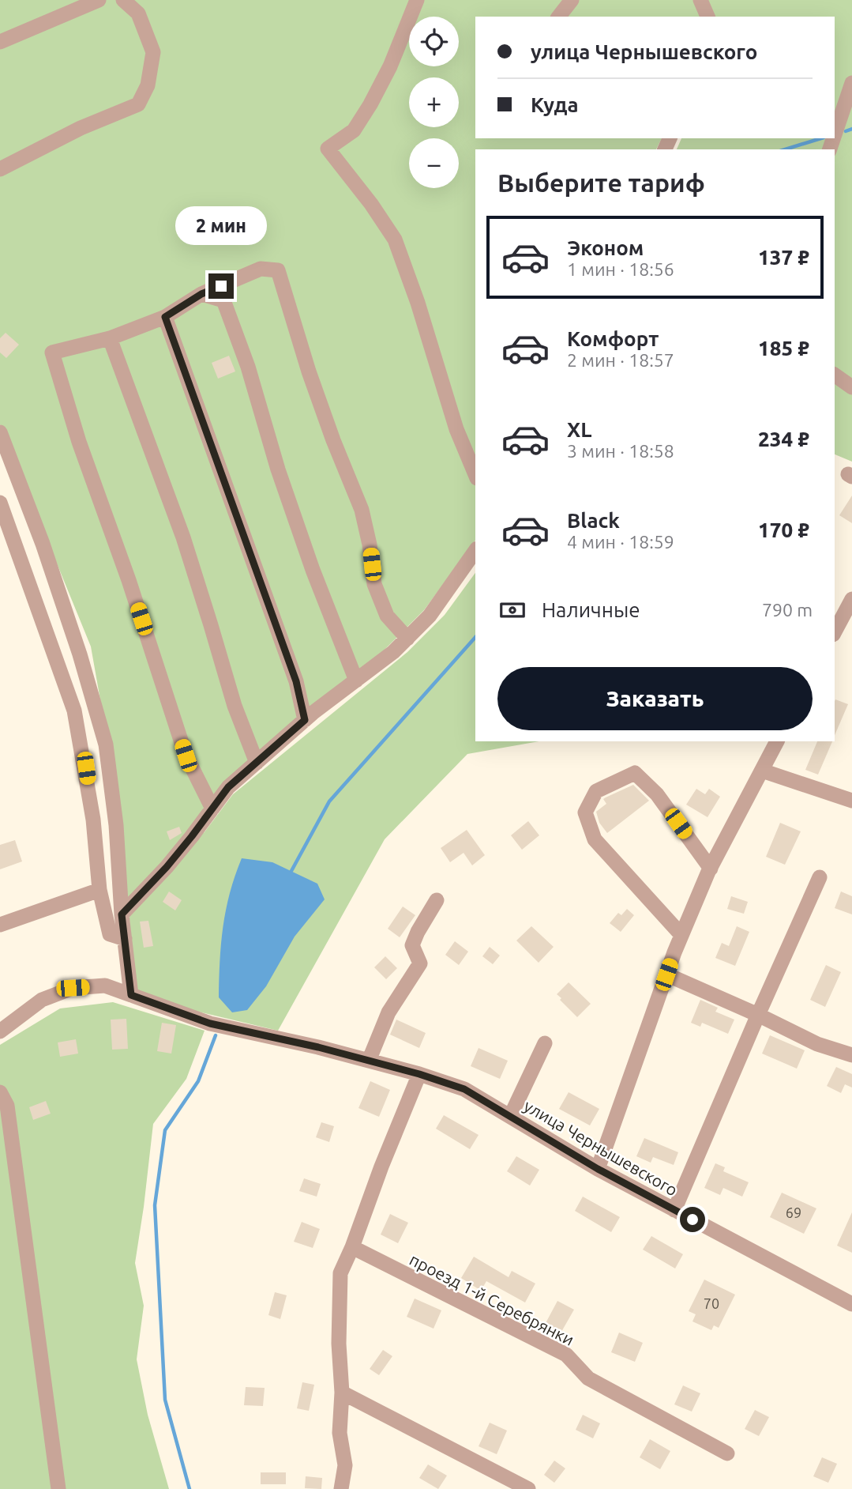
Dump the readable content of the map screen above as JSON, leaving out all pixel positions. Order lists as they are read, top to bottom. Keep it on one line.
{"streets":{"street":["улица Чернышевского","проезд 1-й Серебрянки"]},"house_numbers":["69","70"],"page":{"map_buttons":["+","−"],"banner":["улица Чернышевского","Куда"],"heading":"Выберите тариф","bubble":"2 мин","list":[{"name":"Эконом","note":"1 мин · 18:56","value":"137 ₽"},{"name":"Комфорт","note":"2 мин · 18:57","value":"185 ₽"},{"name":"XL","note":"3 мин · 18:58","value":"234 ₽"},{"name":"Black","note":"4 мин · 18:59","value":"170 ₽"}],"pay":["Наличные","790 m"],"buttons":"Заказать"}}
